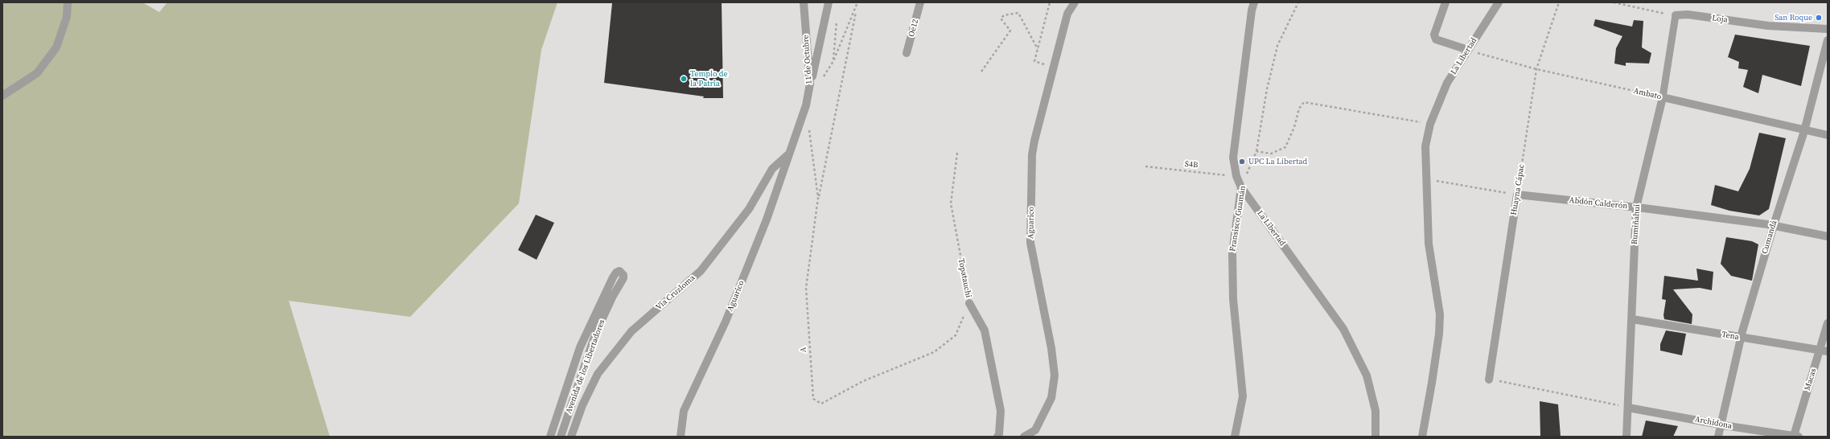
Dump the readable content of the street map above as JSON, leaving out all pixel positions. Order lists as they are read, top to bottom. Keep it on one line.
{"streets":{"street":["Loja","Oe12","La Libertad","11 de Octubre","Ambato","Huayna Cápac","Abdón Calderón","Fransisco Guamán","Aguarico","Rumiñahui","Cumandá","Topatauchi","Via Cruzloma","Tena","Avenida de los Libertadores","Macas","Archidona"],"path":["S4B","A"]},"crossings":[["Loja","Rumiñahui"],["La Libertad","Ambato"],["La Libertad","S4B"],["La Libertad","Fransisco Guamán"],["11 de Octubre","Aguarico"],["11 de Octubre","Via Cruzloma"],["Ambato","Huayna Cápac"],["Ambato","Rumiñahui"],["Ambato","Cumandá"],["Huayna Cápac","Abdón Calderón"],["Abdón Calderón","Rumiñahui"],["Abdón Calderón","Cumandá"],["Aguarico","Via Cruzloma"],["Rumiñahui","Tena"],["Rumiñahui","Archidona"],["Cumandá","Tena"],["Cumandá","Archidona"],["Topatauchi","A"],["Tena","Macas"],["Macas","Archidona"]],"places":["San Roque","Templo de la Patria","UPC La Libertad"]}
